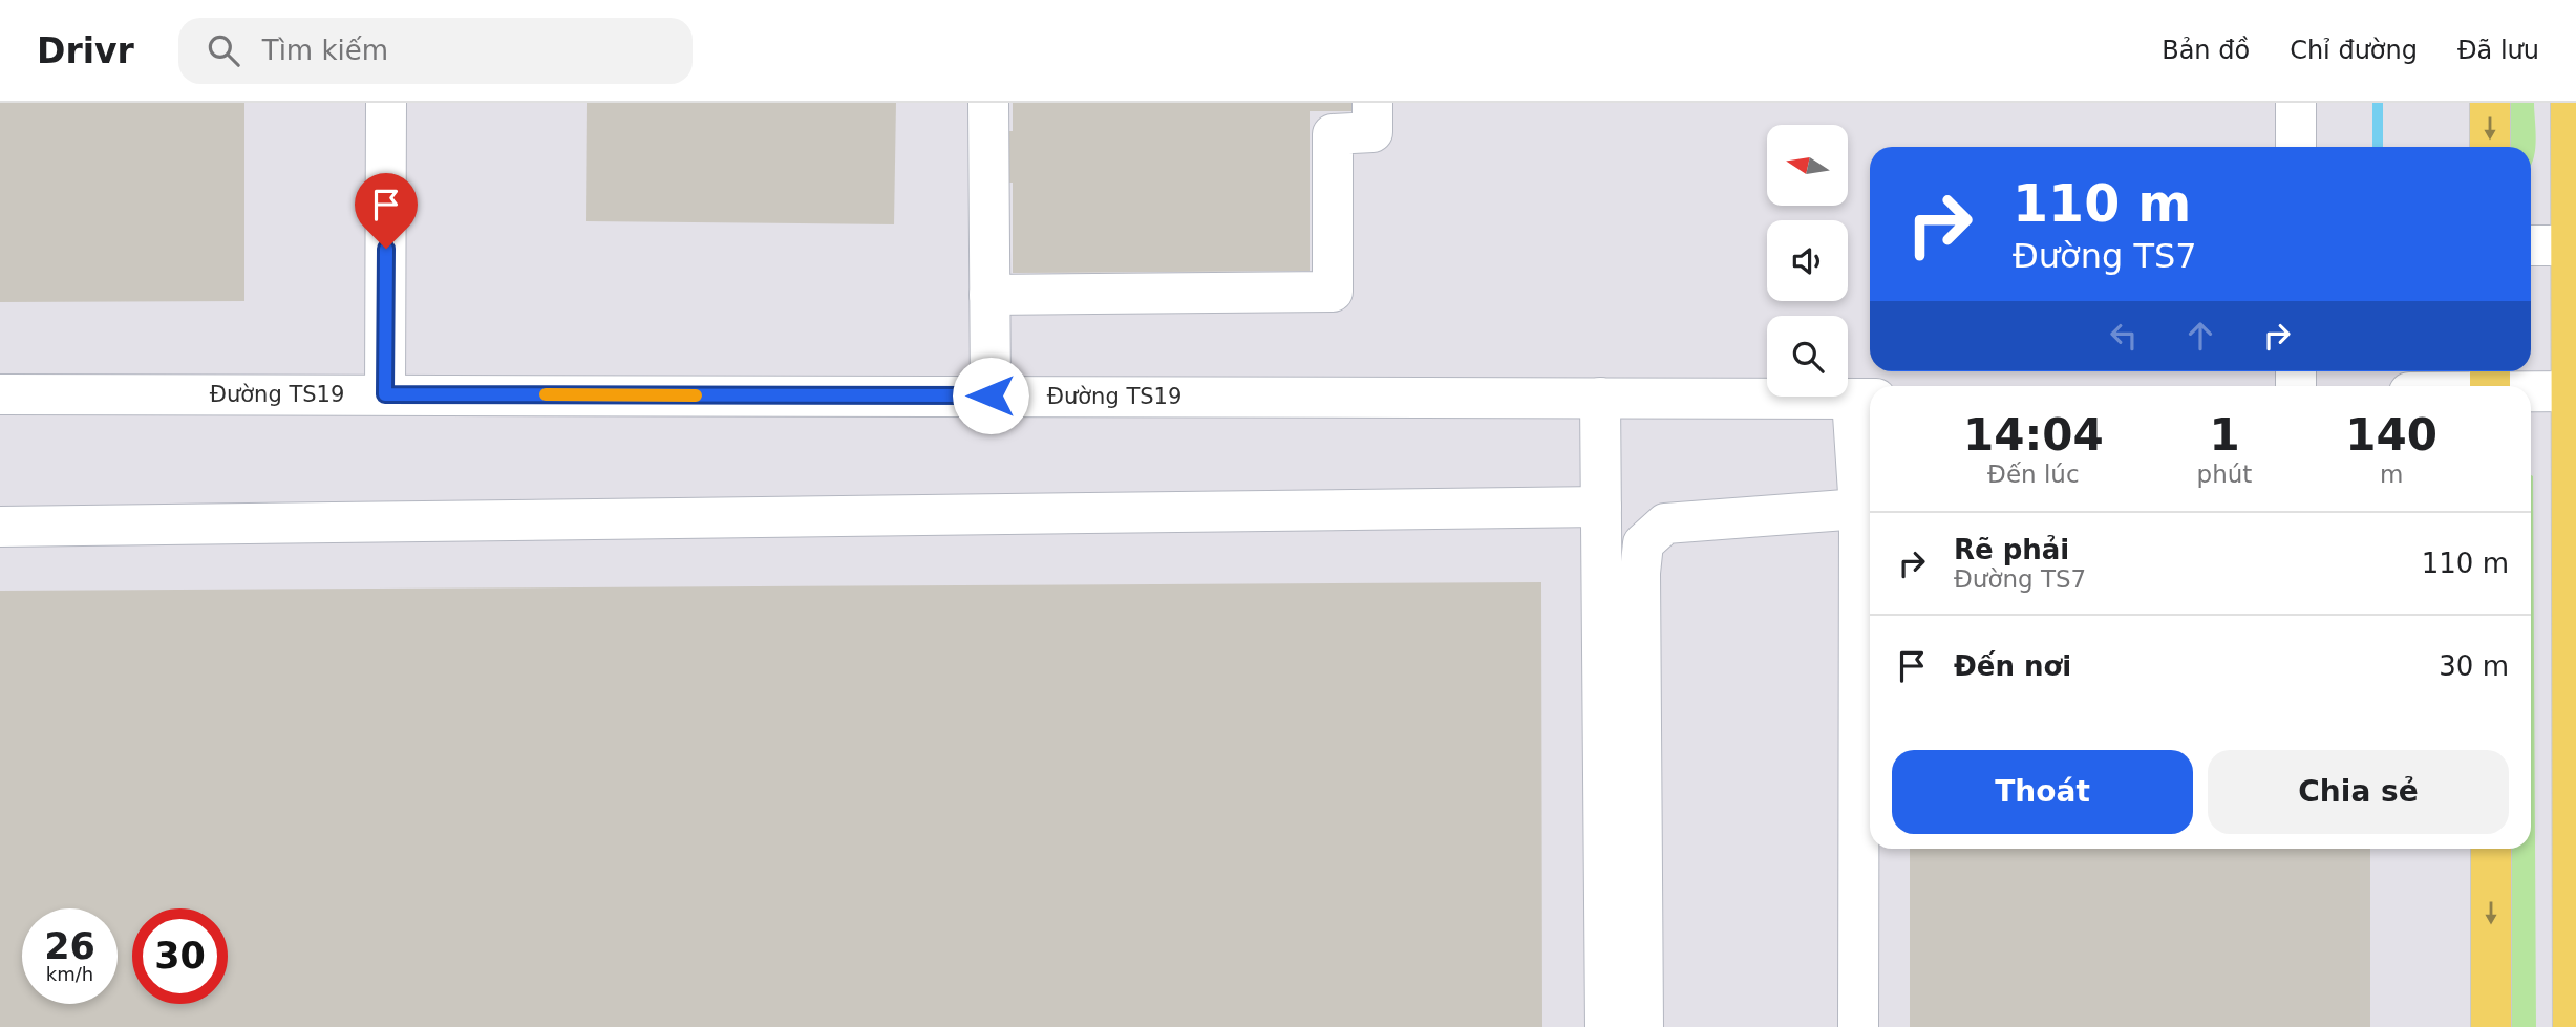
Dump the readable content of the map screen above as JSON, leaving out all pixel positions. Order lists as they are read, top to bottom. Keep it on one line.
{"streets":{"street":["Đường TS19"]},"north":"left","page":{"header":"Drivr","search":"Tìm kiếm","nav":["Bản đồ","Chỉ đường","Đã lưu"],"turn":["110 m","Đường TS7"],"eta":["14:04","Đến lúc","1","phút","140","m"],"list":[{"name":"Rẽ phải","note":"Đường TS7","value":"110 m"},{"name":"Đến nơi","value":"30 m"}],"buttons":["Thoát","Chia sẻ"],"speed":"26 km/h","limit":"30"}}
